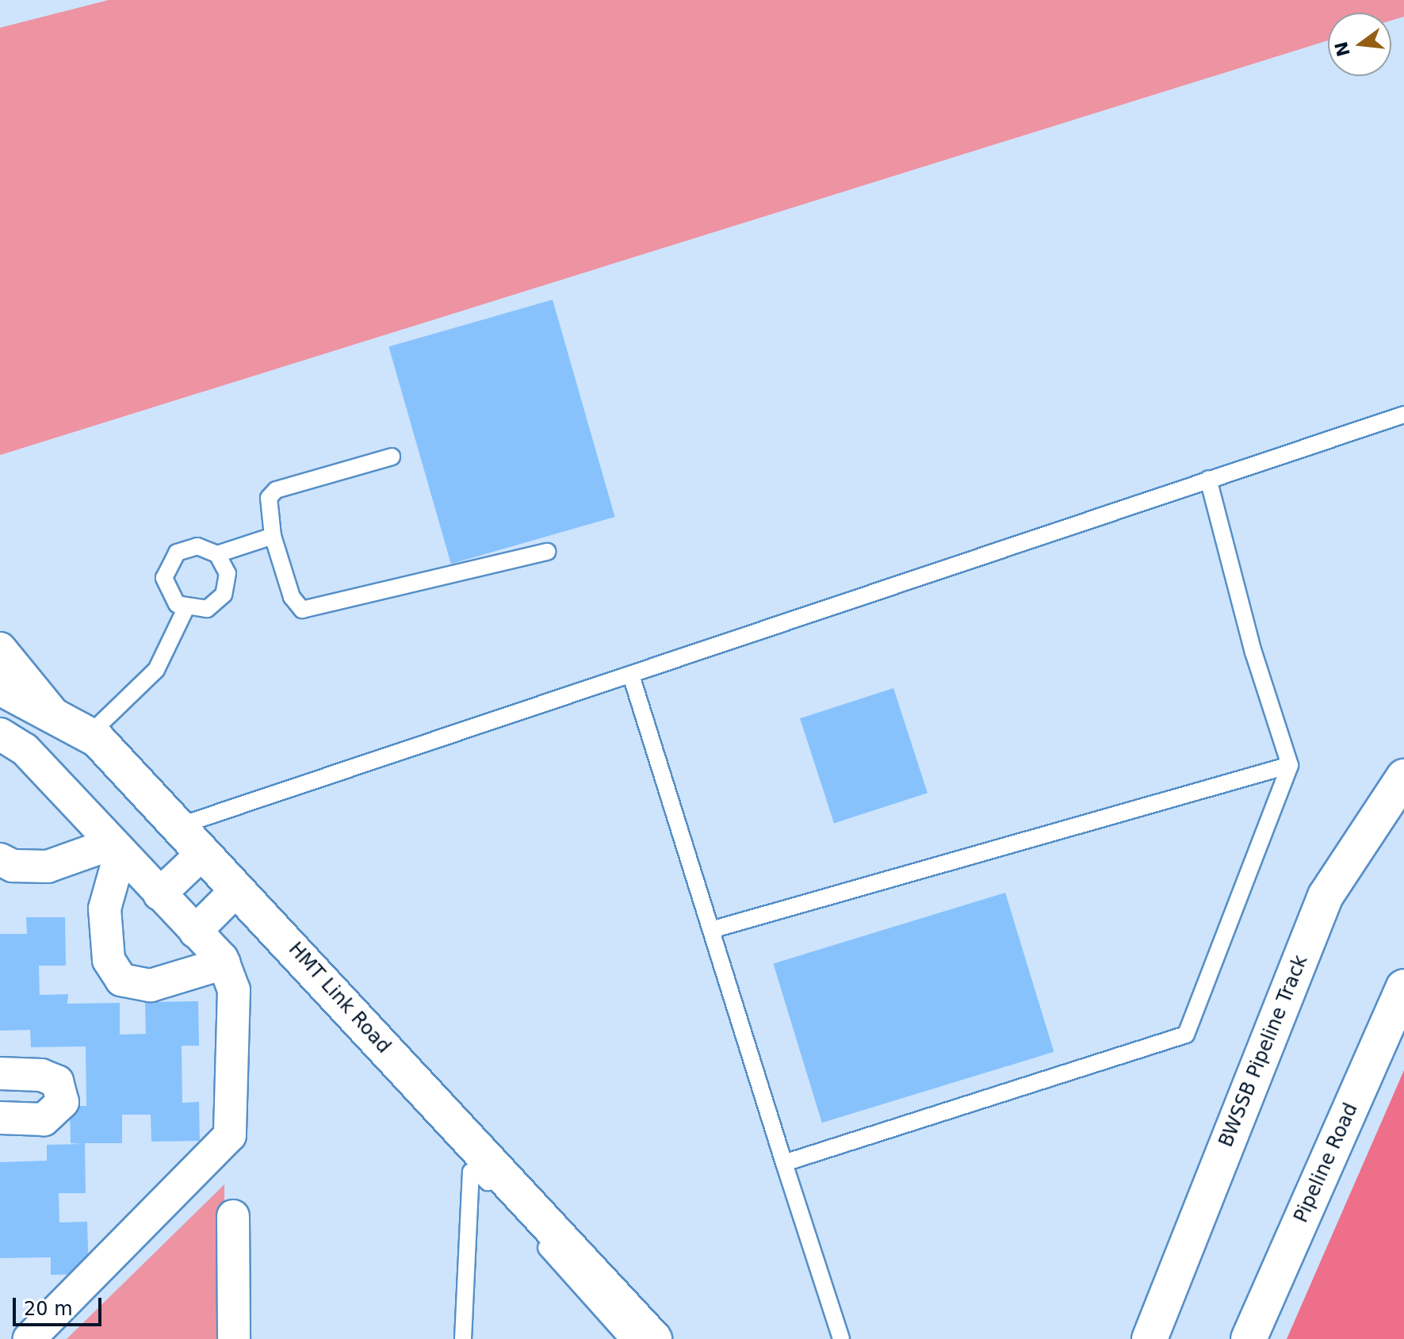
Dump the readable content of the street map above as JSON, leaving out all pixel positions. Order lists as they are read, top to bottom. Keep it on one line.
{"streets":{"main road":["HMT Link Road","BWSSB Pipeline Track","Pipeline Road"]},"scale_bar":"20 m","north":"left"}
